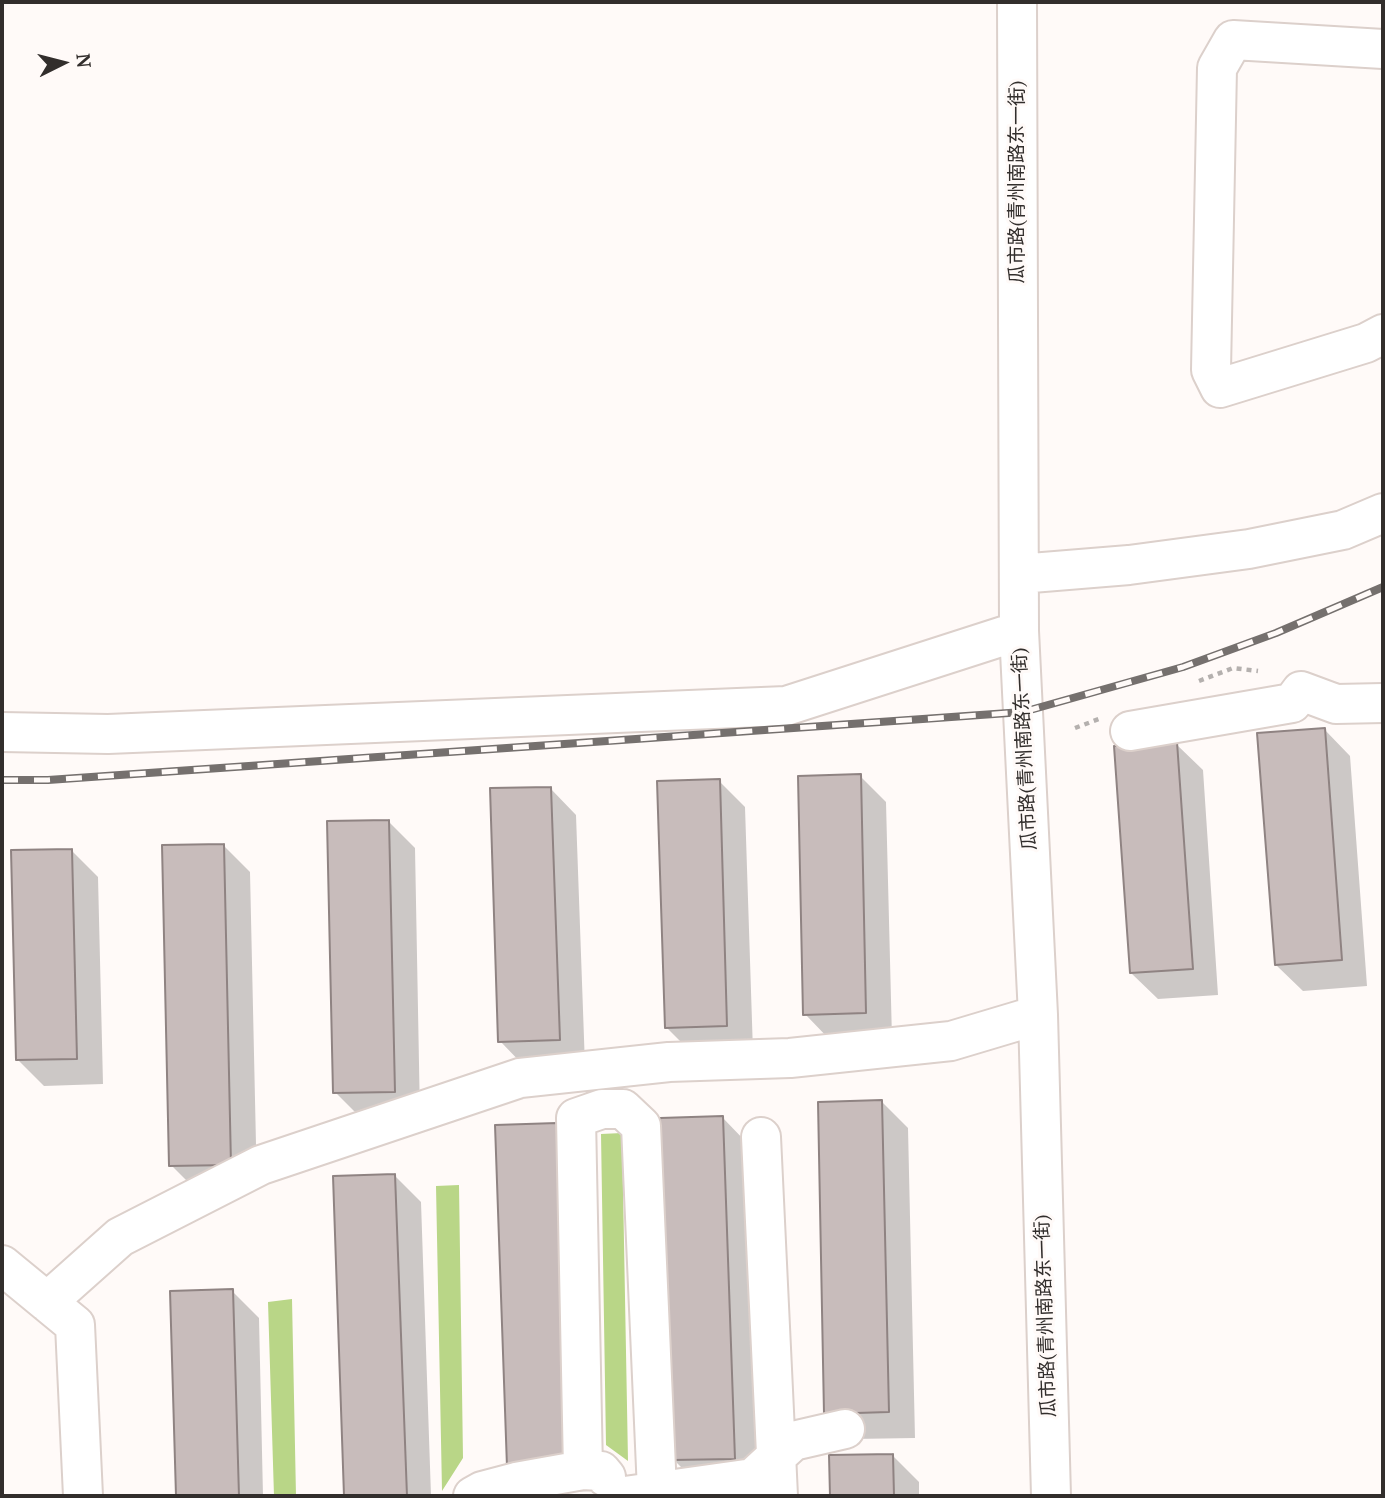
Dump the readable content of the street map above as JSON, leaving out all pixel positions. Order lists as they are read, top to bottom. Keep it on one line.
{"streets":{"street":["瓜市路(青州南路东一街)"]},"north":"right"}
